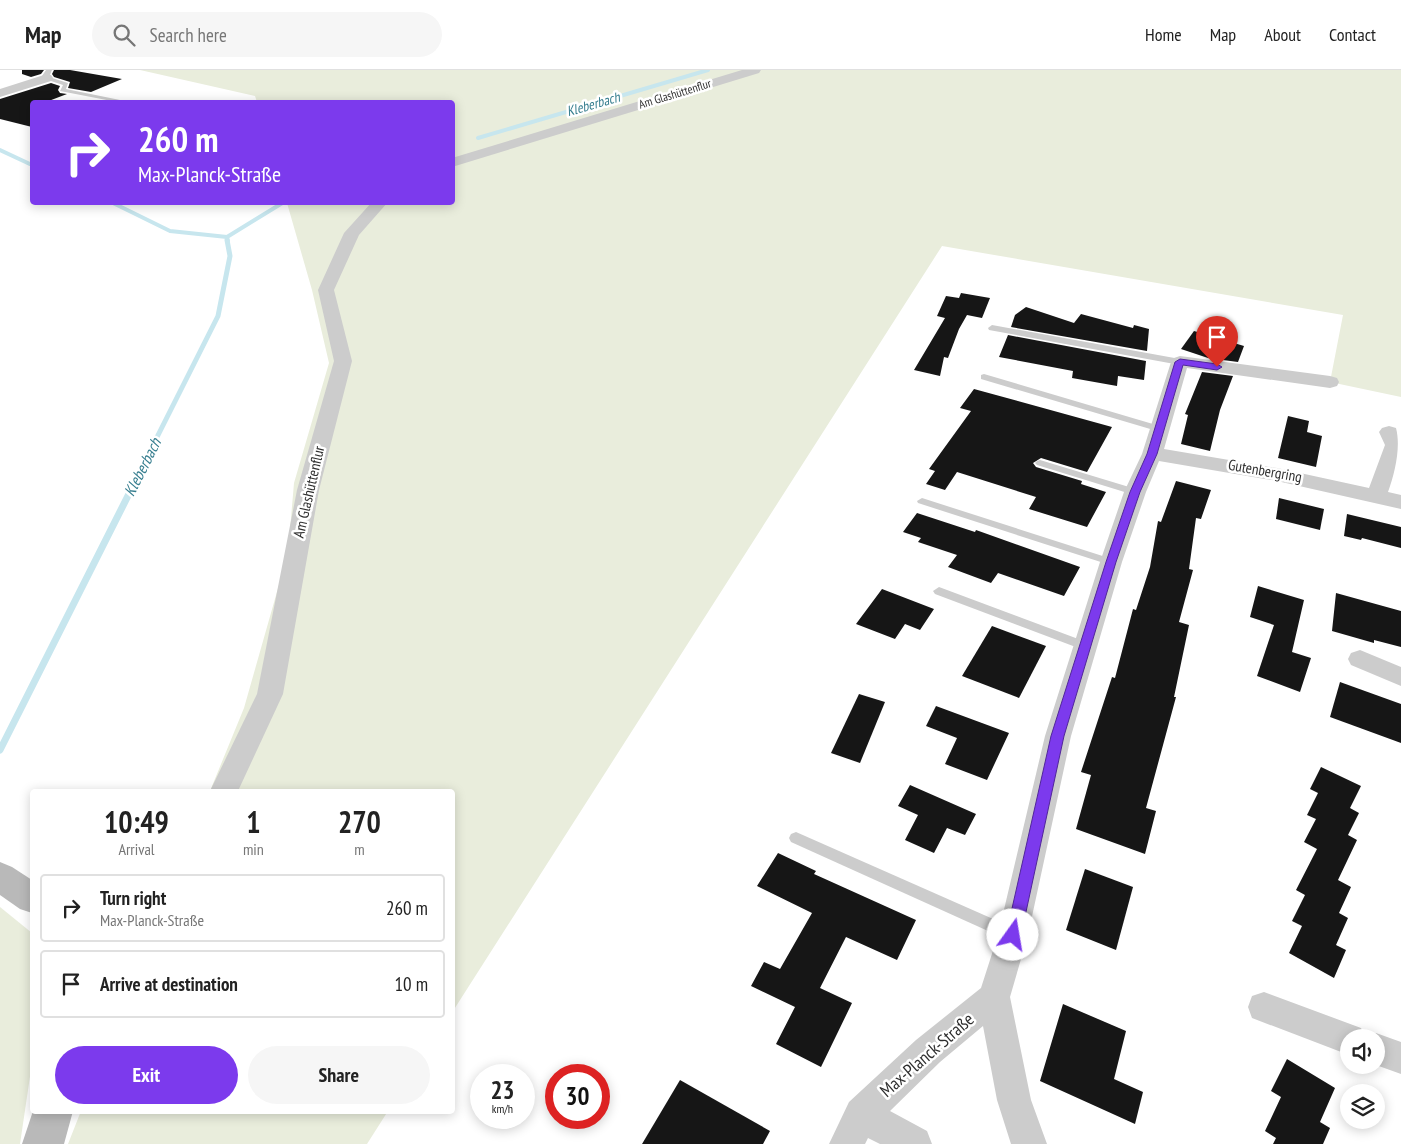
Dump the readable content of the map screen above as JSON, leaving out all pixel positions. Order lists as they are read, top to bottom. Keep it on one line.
{"streets":{"street":["Am Glashüttenflur","Gutenbergring","Max-Planck-Straße"]},"crossings":[["Gutenbergring","Max-Planck-Straße"]],"water":["Kleberbach"],"page":{"header":"Map","search":"Search here","nav":["Home","Map","About","Contact"],"turn":["260 m","Max-Planck-Straße"],"eta":["10:49","Arrival","1","min","270","m"],"list":[{"name":"Turn right","note":"Max-Planck-Straße","value":"260 m"},{"name":"Arrive at destination","value":"10 m"}],"buttons":["Exit","Share"],"speed":"23 km/h","limit":"30"}}
